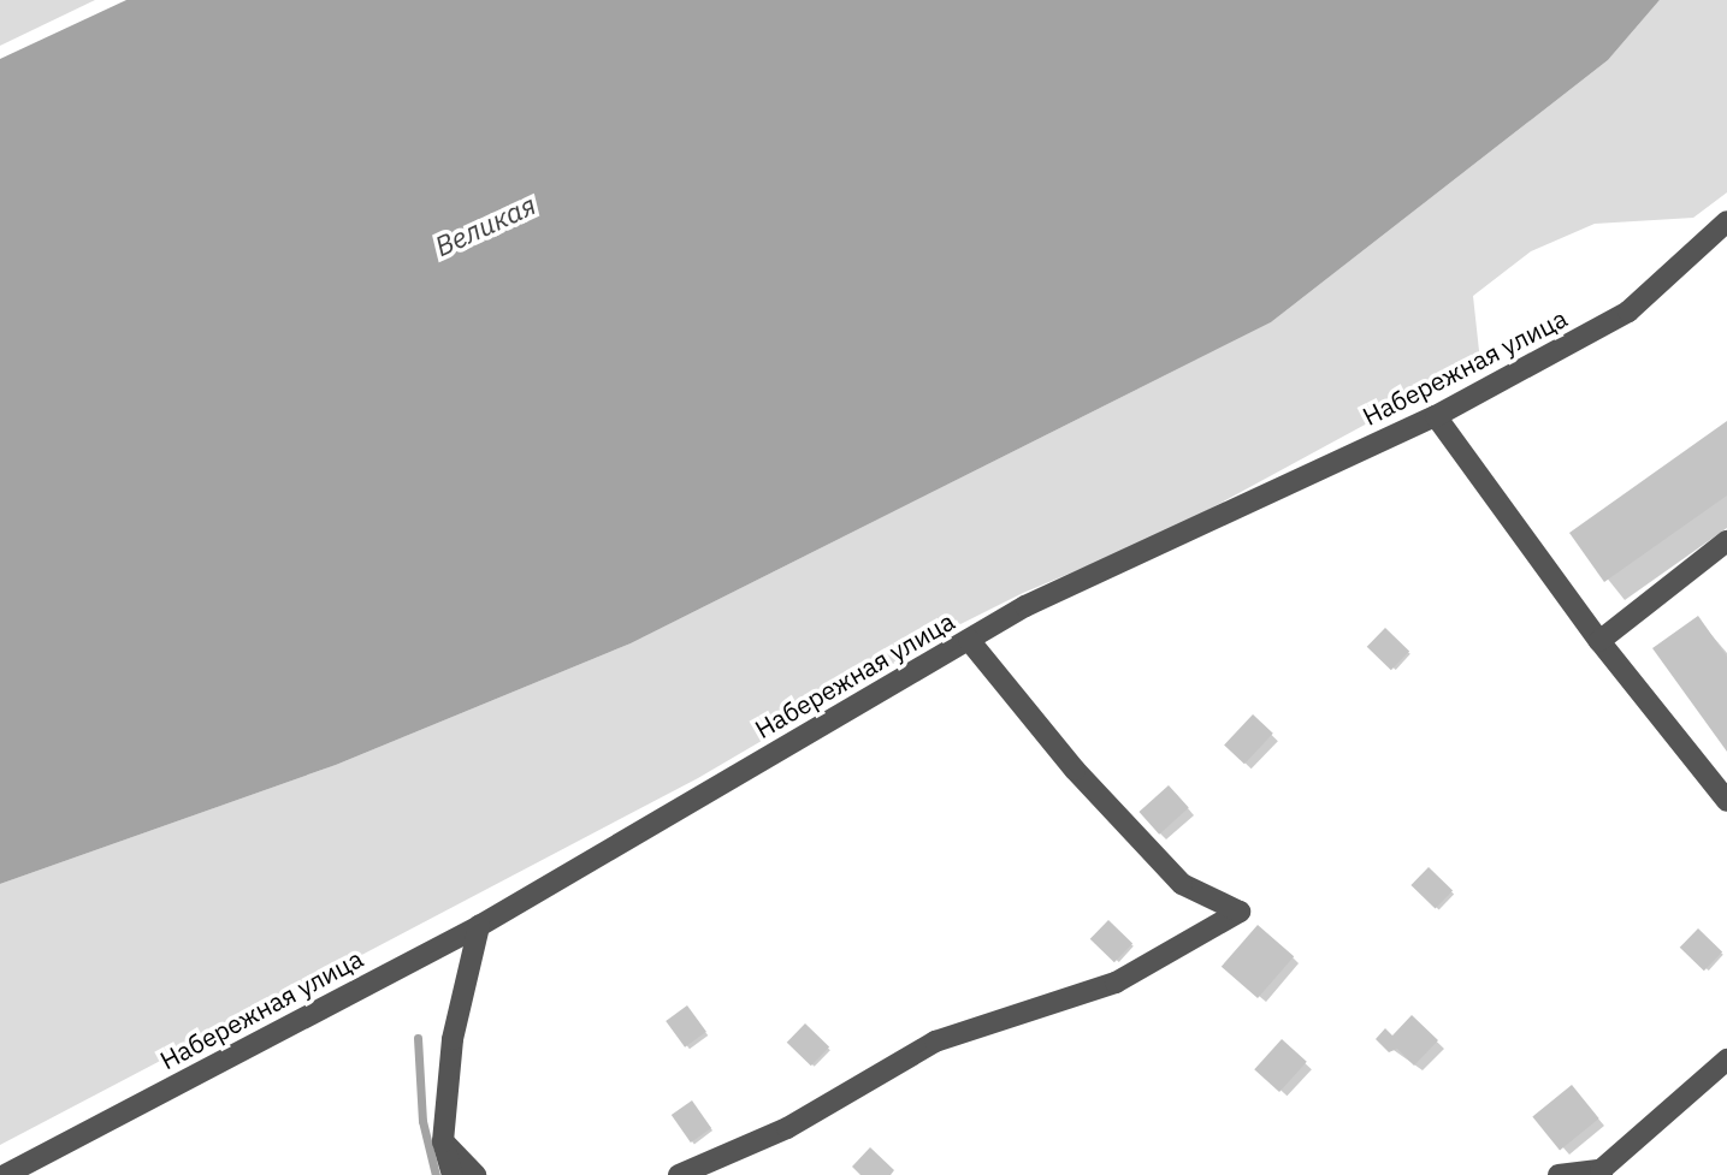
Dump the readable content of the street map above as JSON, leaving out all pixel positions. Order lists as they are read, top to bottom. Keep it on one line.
{"streets":{"street":["Набережная улица"]},"water":["Великая"]}
